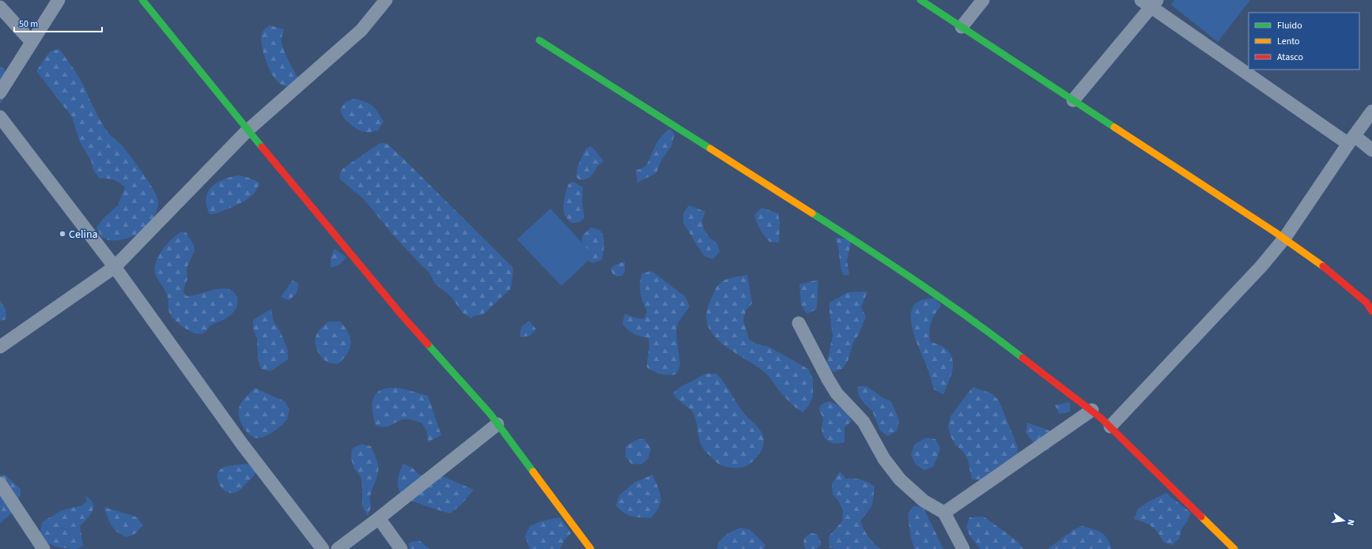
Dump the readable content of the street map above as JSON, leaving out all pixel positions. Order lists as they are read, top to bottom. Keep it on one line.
{"places":["Celina"],"legend":["Fluido","Lento","Atasco"],"scale_bar":"50 m","north":"right"}
